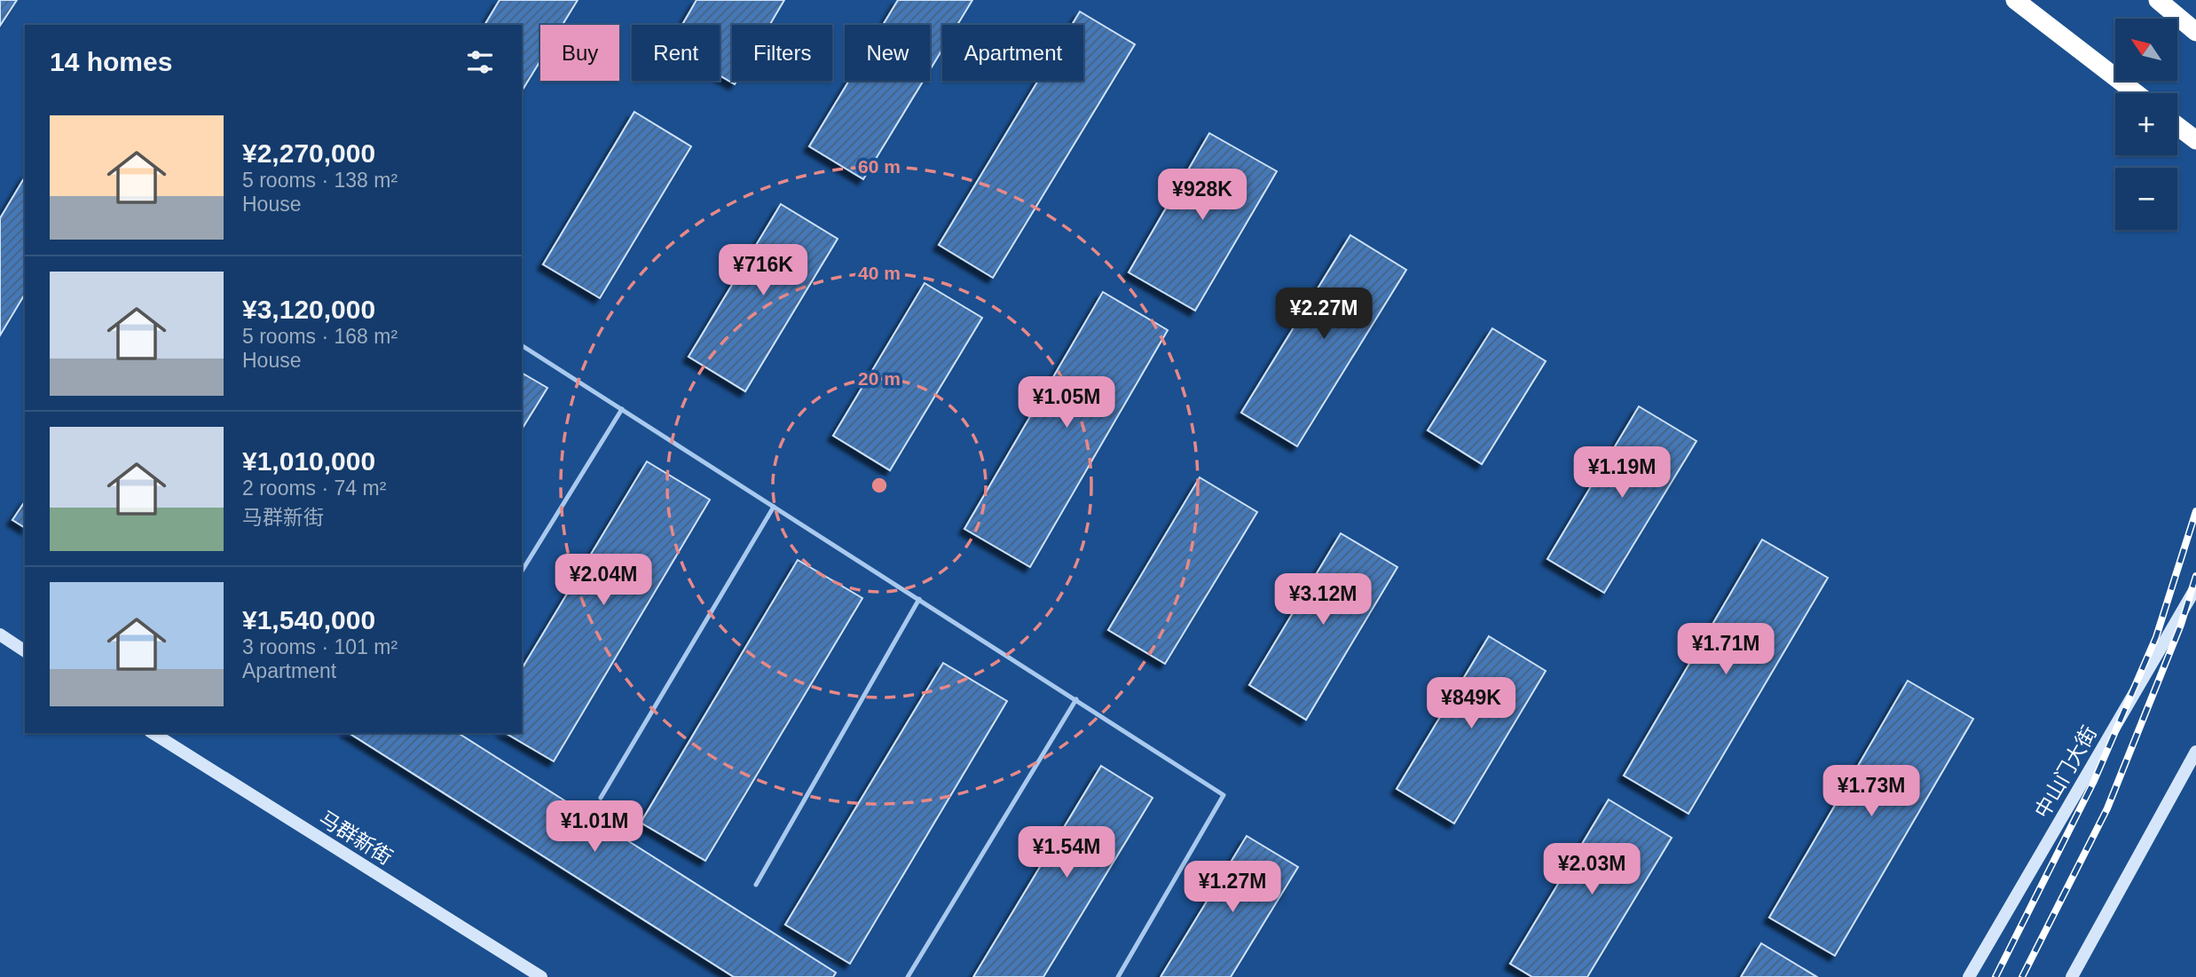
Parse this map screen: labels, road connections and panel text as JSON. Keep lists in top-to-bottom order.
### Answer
{
  "streets": {
    "main road": ["中山门大街", "马群新街"]
  },
  "north": "top left",
  "page": {
    "map_buttons": ["+", "−"],
    "chip": [
      "Buy",
      "Rent",
      "Filters",
      "New",
      "Apartment"
    ],
    "heading": "14 homes",
    "list": [
      {
        "name": "¥2,270,000",
        "note": "5 rooms · 138 m² · House"
      },
      {
        "name": "¥3,120,000",
        "note": "5 rooms · 168 m² · House"
      },
      {
        "name": "¥1,010,000",
        "note": "2 rooms · 74 m² · 马群新街"
      },
      {
        "name": "¥1,540,000",
        "note": "3 rooms · 101 m² · Apartment"
      }
    ],
    "price": [
      "¥928K",
      "¥716K",
      "¥2.27M",
      "¥1.05M",
      "¥1.19M",
      "¥2.04M",
      "¥3.12M",
      "¥1.71M",
      "¥849K",
      "¥1.73M",
      "¥1.01M",
      "¥1.54M",
      "¥2.03M",
      "¥1.27M"
    ]
  },
  "rings": ["60 m", "40 m", "20 m"]
}
